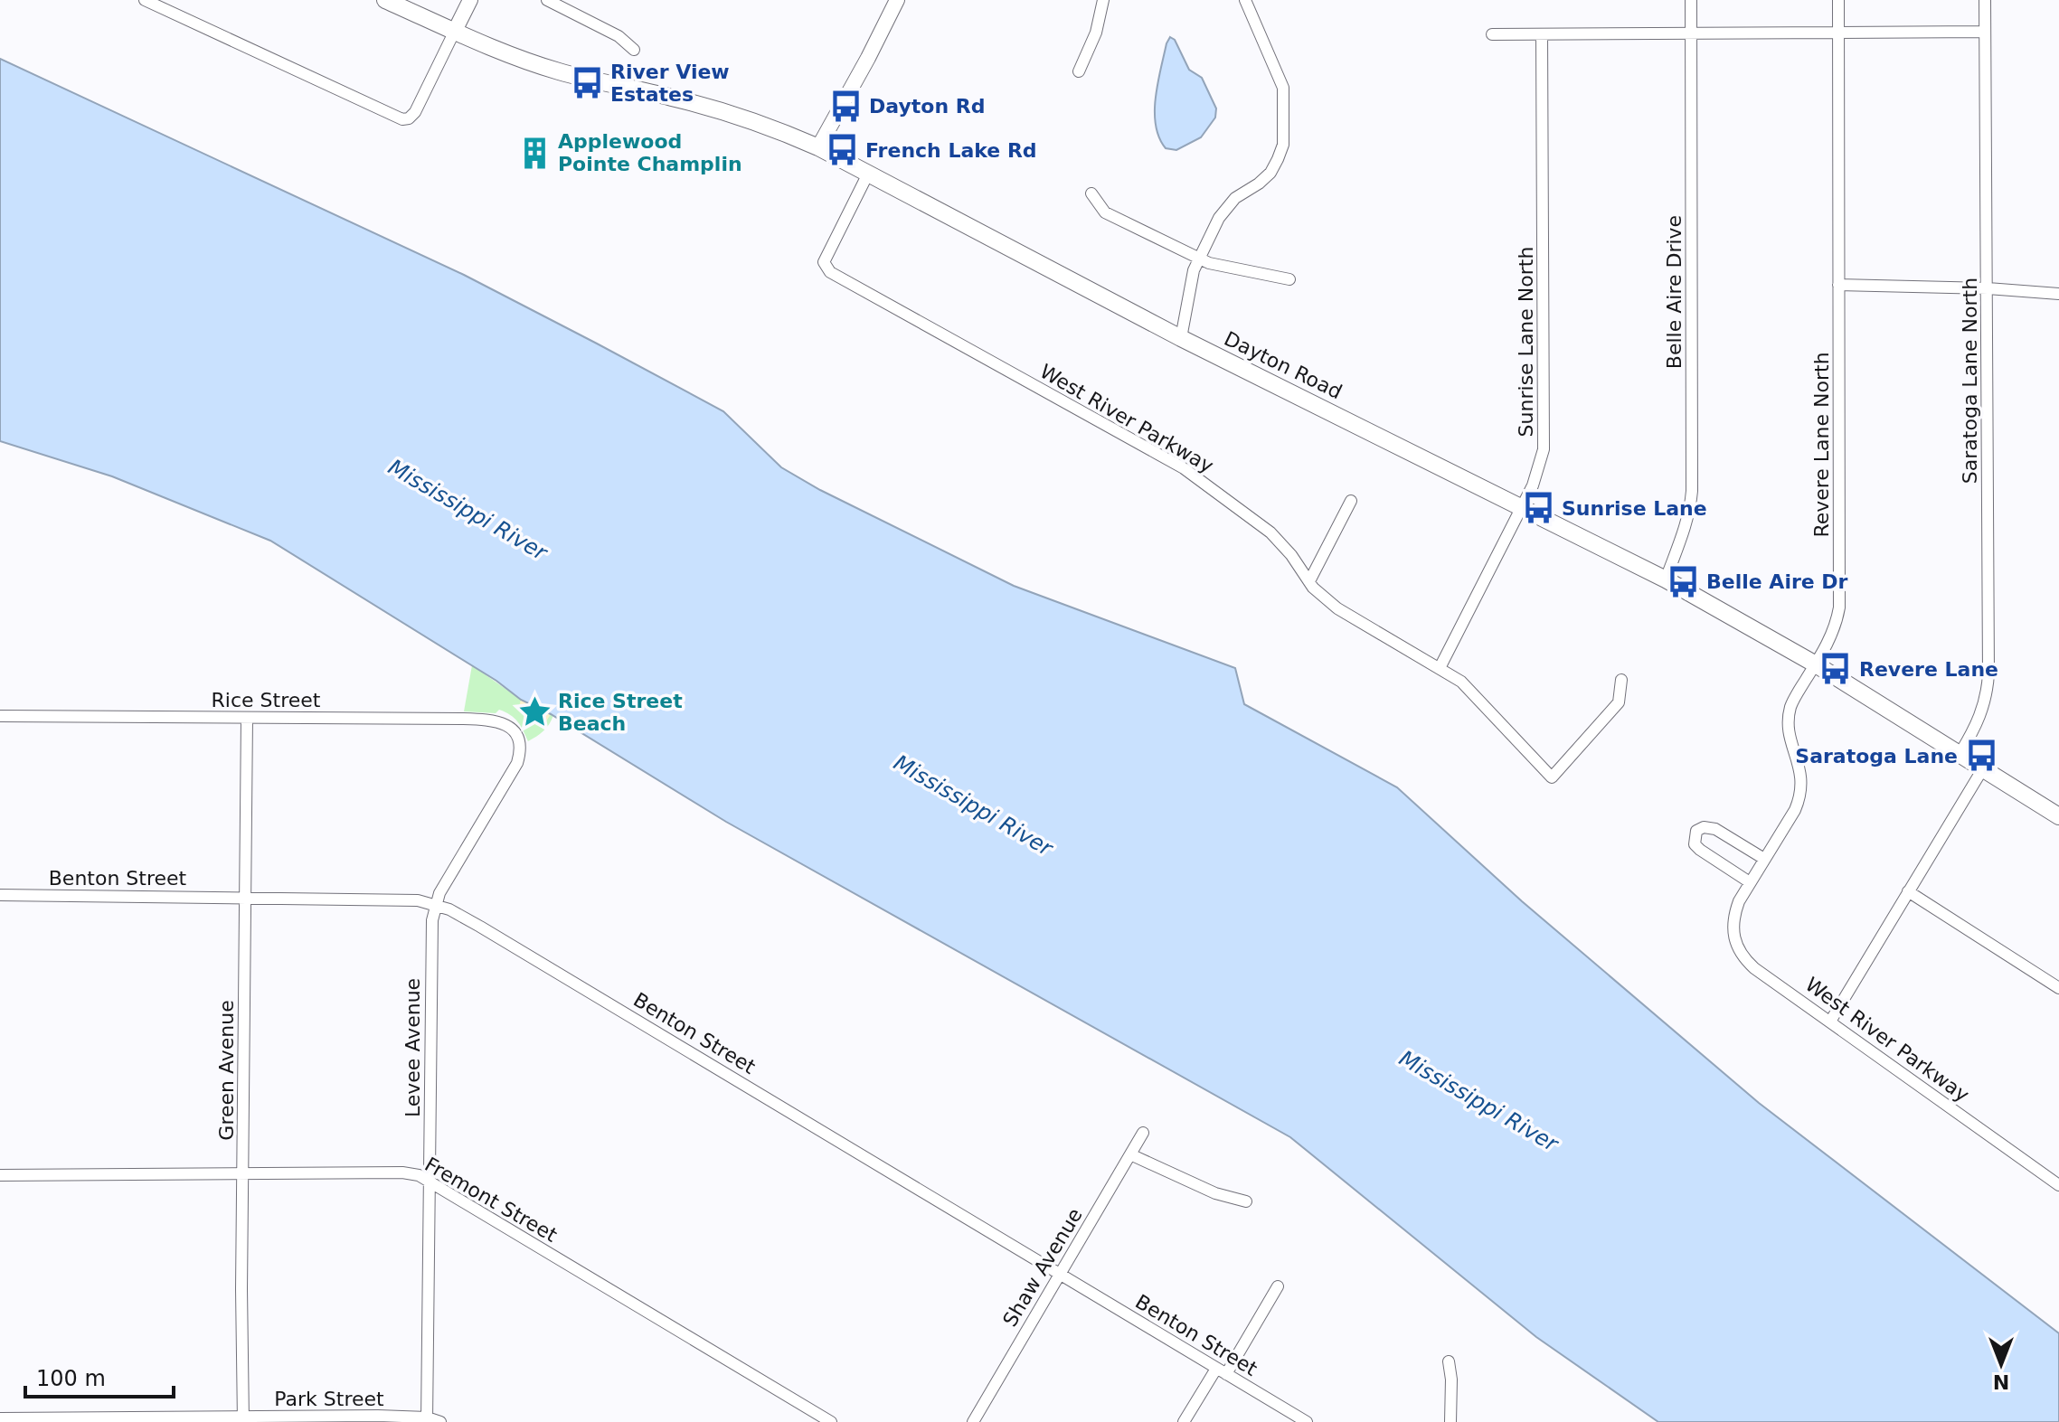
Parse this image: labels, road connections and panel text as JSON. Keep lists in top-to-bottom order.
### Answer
{
  "streets": {
    "main road": ["Dayton Road"],
    "street": [
      "Belle Aire Drive",
      "Sunrise Lane North",
      "Saratoga Lane North",
      "West River Parkway",
      "Revere Lane North",
      "Rice Street",
      "Benton Street",
      "Levee Avenue",
      "Green Avenue",
      "Fremont Street",
      "Shaw Avenue",
      "Park Street"
    ]
  },
  "crossings": [
    ["Belle Aire Drive", "Dayton Road"],
    ["Sunrise Lane North", "Dayton Road"],
    ["Sunrise Lane North", "West River Parkway"],
    ["Dayton Road", "Saratoga Lane North"],
    ["Dayton Road", "West River Parkway"],
    ["Dayton Road", "Revere Lane North"],
    ["West River Parkway", "Revere Lane North"],
    ["Rice Street", "Levee Avenue"],
    ["Rice Street", "Green Avenue"],
    ["Benton Street", "Levee Avenue"],
    ["Benton Street", "Green Avenue"],
    ["Benton Street", "Shaw Avenue"],
    ["Levee Avenue", "Fremont Street"],
    ["Levee Avenue", "Park Street"],
    ["Green Avenue", "Fremont Street"],
    ["Green Avenue", "Park Street"]
  ],
  "water": ["Mississippi River"],
  "places": {
    "bus stop": [
      "River View Estates",
      "Dayton Rd",
      "French Lake Rd",
      "Sunrise Lane",
      "Belle Aire Dr",
      "Revere Lane",
      "Saratoga Lane"
    ],
    "building": ["Applewood Pointe Champlin"],
    "place": ["Rice Street Beach"]
  },
  "scale_bar": "100 m",
  "north": "bottom"
}
